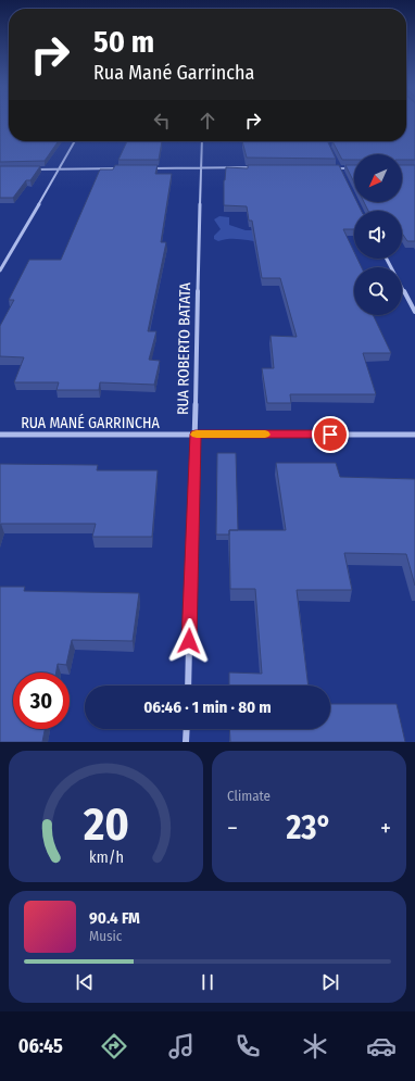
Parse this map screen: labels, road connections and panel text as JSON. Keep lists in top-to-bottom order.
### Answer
{
  "streets": {
    "street": ["RUA ROBERTO BATATA", "RUA MANÉ GARRINCHA"]
  },
  "crossings": [
    ["RUA ROBERTO BATATA", "RUA MANÉ GARRINCHA"]
  ],
  "north": "bottom left",
  "page": {
    "turn": ["50 m", "Rua Mané Garrincha"],
    "limit": "30",
    "trip": "06:46 · 1 min · 80 m",
    "tile": "Climate",
    "heat": ["−", "23°", "+"],
    "song": ["90.4 FM", "Music"],
    "tabs": "06:45",
    "gauge": ["20", "km/h"]
  }
}
